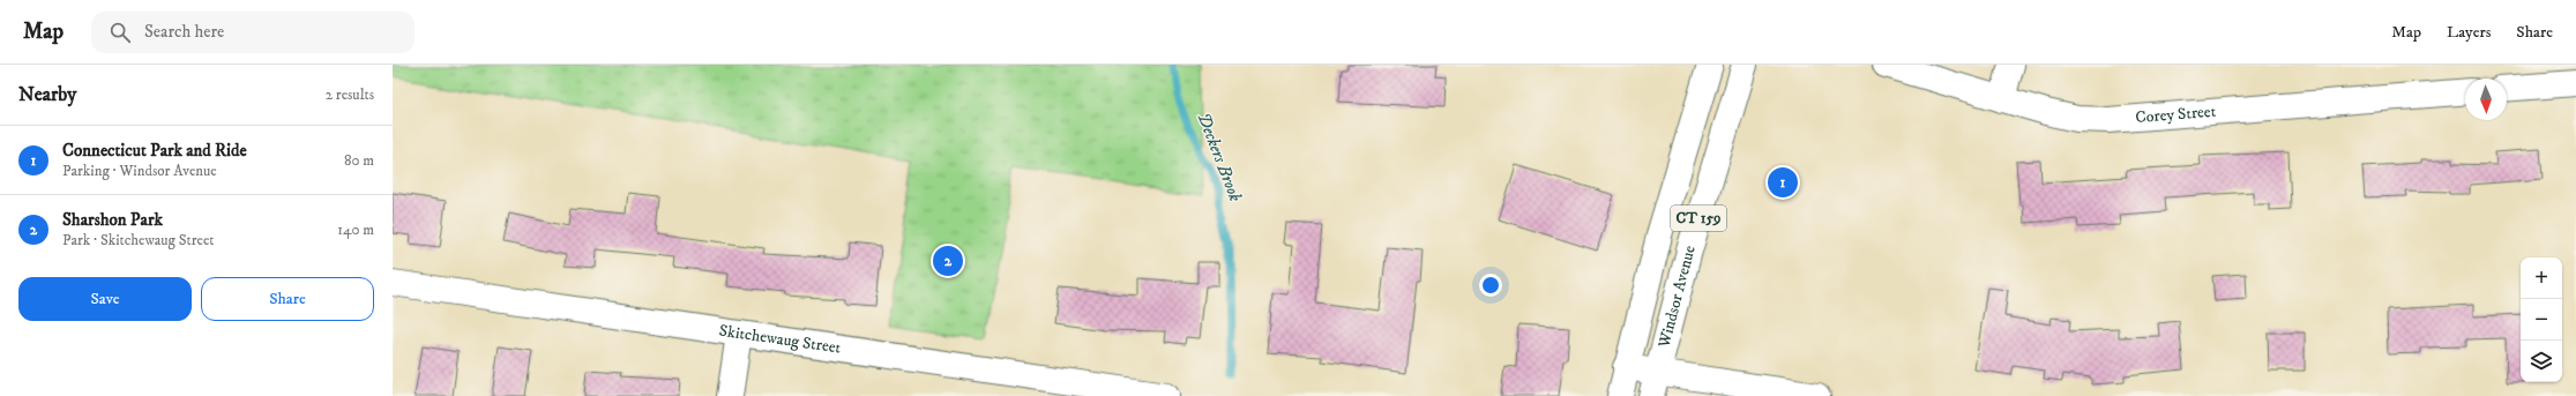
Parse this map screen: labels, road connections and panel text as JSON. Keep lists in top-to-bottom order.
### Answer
{
  "streets": {
    "street": [
      "Corey Street",
      "CT 159",
      "Windsor Avenue",
      "Skitchewaug Street"
    ]
  },
  "water": ["Deckers Brook"],
  "north": "bottom",
  "page": {
    "header": "Map",
    "search": "Search here",
    "nav": ["Map", "Layers", "Share"],
    "heading": ["Nearby", "2 results"],
    "list": [
      {
        "mark": "1",
        "name": "Connecticut Park and Ride",
        "note": "Parking · Windsor Avenue",
        "value": "80 m"
      },
      {
        "mark": "2",
        "name": "Sharshon Park",
        "note": "Park · Skitchewaug Street",
        "value": "140 m"
      }
    ],
    "pins": ["1", "2"],
    "map_buttons": ["+", "−"],
    "buttons": ["Save", "Share"]
  }
}
